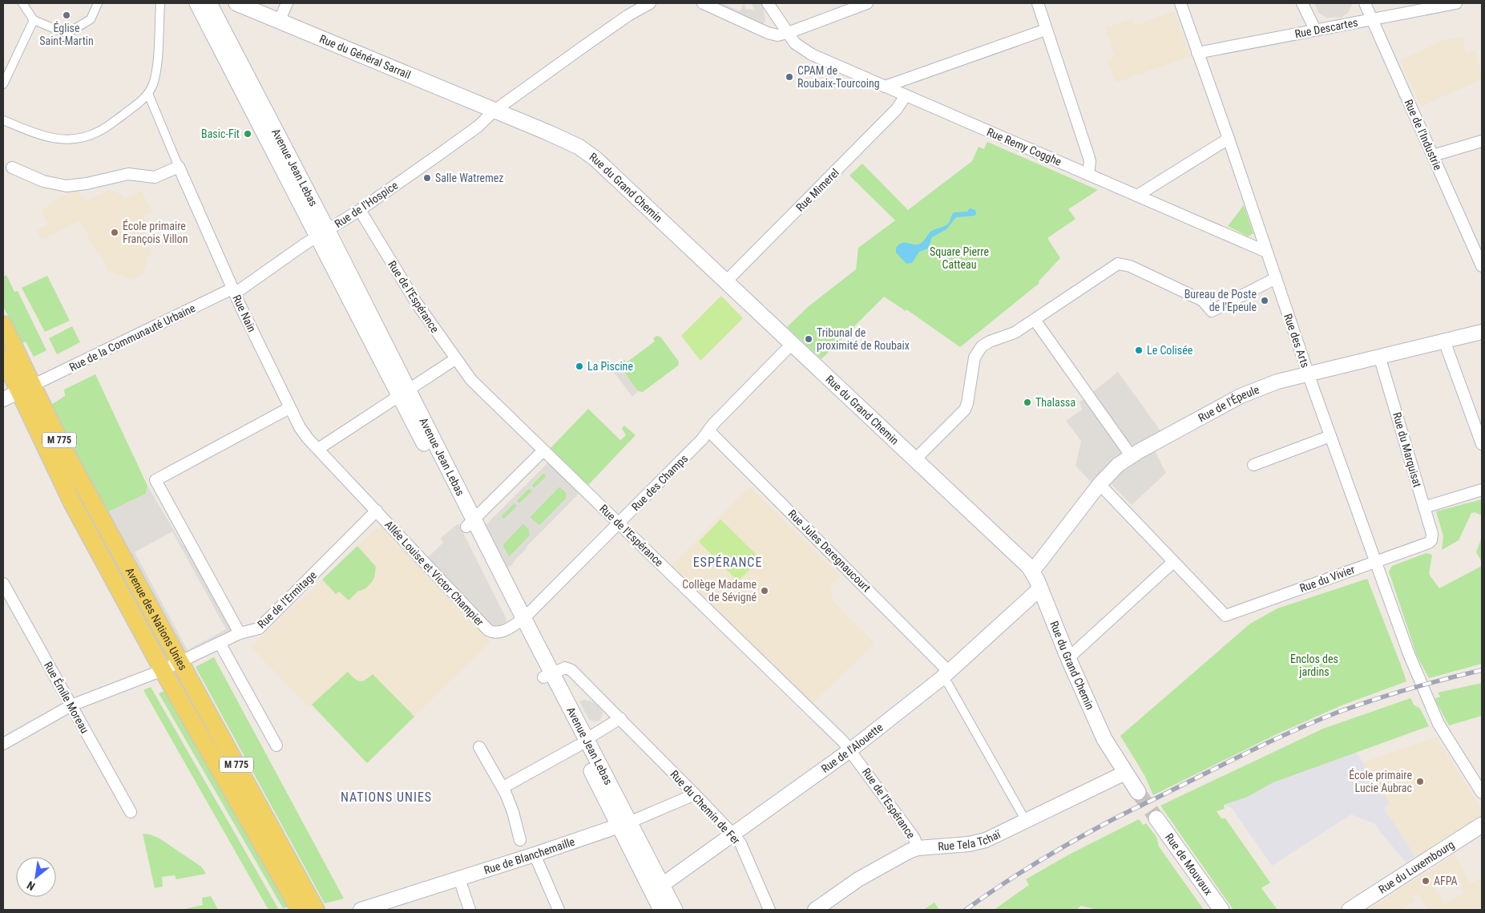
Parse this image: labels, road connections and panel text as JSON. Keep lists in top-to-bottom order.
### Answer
{
  "streets": {
    "main road": [
      "Rue du Général Sarrail",
      "Avenue Jean Lebas",
      "Rue du Grand Chemin",
      "M 775",
      "Avenue des Nations Unies",
      "Rue de Mouvaux",
      "Rue du Luxembourg"
    ],
    "street": [
      "Rue Descartes",
      "Rue de l'Industrie",
      "Rue Remy Cogghe",
      "Rue Mimerel",
      "Rue de l'Hospice",
      "Rue de l'Espérance",
      "Rue Nain",
      "Rue de la Communauté Urbaine",
      "Rue des Arts",
      "Rue de l'Épeule",
      "Rue du Marquisat",
      "Rue des Champs",
      "Rue Jules Deregnaucourt",
      "Allée Louise et Victor Champier",
      "Rue du Vivier",
      "Rue de l'Ermitage",
      "Rue Émile Moreau",
      "Rue de l'Alouette",
      "Rue du Chemin de Fer",
      "Rue Tela Tchaï",
      "Rue de Blanchemaille"
    ]
  },
  "crossings": [
    ["Rue Descartes", "Rue de l'Industrie"],
    ["Rue Descartes", "Rue des Arts"],
    ["Rue du Général Sarrail", "Rue du Grand Chemin"],
    ["Rue du Général Sarrail", "Rue de l'Hospice"],
    ["Rue Remy Cogghe", "Rue Mimerel"],
    ["Rue Remy Cogghe", "Rue des Arts"],
    ["Avenue Jean Lebas", "Rue de l'Hospice"],
    ["Avenue Jean Lebas", "Rue des Champs"],
    ["Avenue Jean Lebas", "Allée Louise et Victor Champier"],
    ["Avenue Jean Lebas", "Rue de l'Alouette"],
    ["Avenue Jean Lebas", "Rue du Chemin de Fer"],
    ["Avenue Jean Lebas", "Rue de Blanchemaille"],
    ["Rue du Grand Chemin", "Rue Mimerel"],
    ["Rue du Grand Chemin", "Rue de l'Hospice"],
    ["Rue du Grand Chemin", "Rue de l'Épeule"],
    ["Rue du Grand Chemin", "Rue des Champs"],
    ["Rue du Grand Chemin", "Rue de l'Alouette"],
    ["Rue du Grand Chemin", "Rue Tela Tchaï"],
    ["Rue de l'Hospice", "Rue de l'Espérance"],
    ["Rue de l'Hospice", "Rue Nain"],
    ["Rue de l'Hospice", "Rue de la Communauté Urbaine"],
    ["Rue de l'Espérance", "Rue des Champs"],
    ["Rue de l'Espérance", "Rue de l'Alouette"],
    ["Rue de l'Espérance", "Rue Tela Tchaï"],
    ["Rue Nain", "Rue de la Communauté Urbaine"],
    ["Rue Nain", "Allée Louise et Victor Champier"],
    ["Rue Nain", "Rue de l'Ermitage"],
    ["Rue de la Communauté Urbaine", "Avenue des Nations Unies"],
    ["Rue des Arts", "Rue de l'Épeule"],
    ["Rue des Arts", "Rue du Vivier"],
    ["Rue de l'Épeule", "Rue du Marquisat"],
    ["Rue du Marquisat", "Rue du Vivier"],
    ["Rue des Champs", "Rue Jules Deregnaucourt"],
    ["Rue des Champs", "Allée Louise et Victor Champier"],
    ["Rue Jules Deregnaucourt", "Rue de l'Alouette"],
    ["Allée Louise et Victor Champier", "Rue de l'Ermitage"],
    ["Rue de l'Ermitage", "Avenue des Nations Unies"],
    ["Rue de l'Ermitage", "Rue Émile Moreau"],
    ["Rue de l'Alouette", "Rue du Chemin de Fer"],
    ["Rue du Chemin de Fer", "Rue de Blanchemaille"]
  ],
  "districts": ["ESPÉRANCE", "NATIONS UNIES"],
  "parks": ["Square Pierre Catteau", "Enclos des jardins"],
  "places": [
    "Église Saint-Martin",
    "CPAM de Roubaix-Tourcoing",
    "Basic-Fit",
    "Salle Watremez",
    "École primaire François Villon",
    "Bureau de Poste de l'Epeule",
    "Tribunal de proximité de Roubaix",
    "Le Colisée",
    "La Piscine",
    "Thalassa",
    "Collège Madame de Sévigné",
    "École primaire Lucie Aubrac",
    "AFPA"
  ],
  "north": "bottom left"
}
